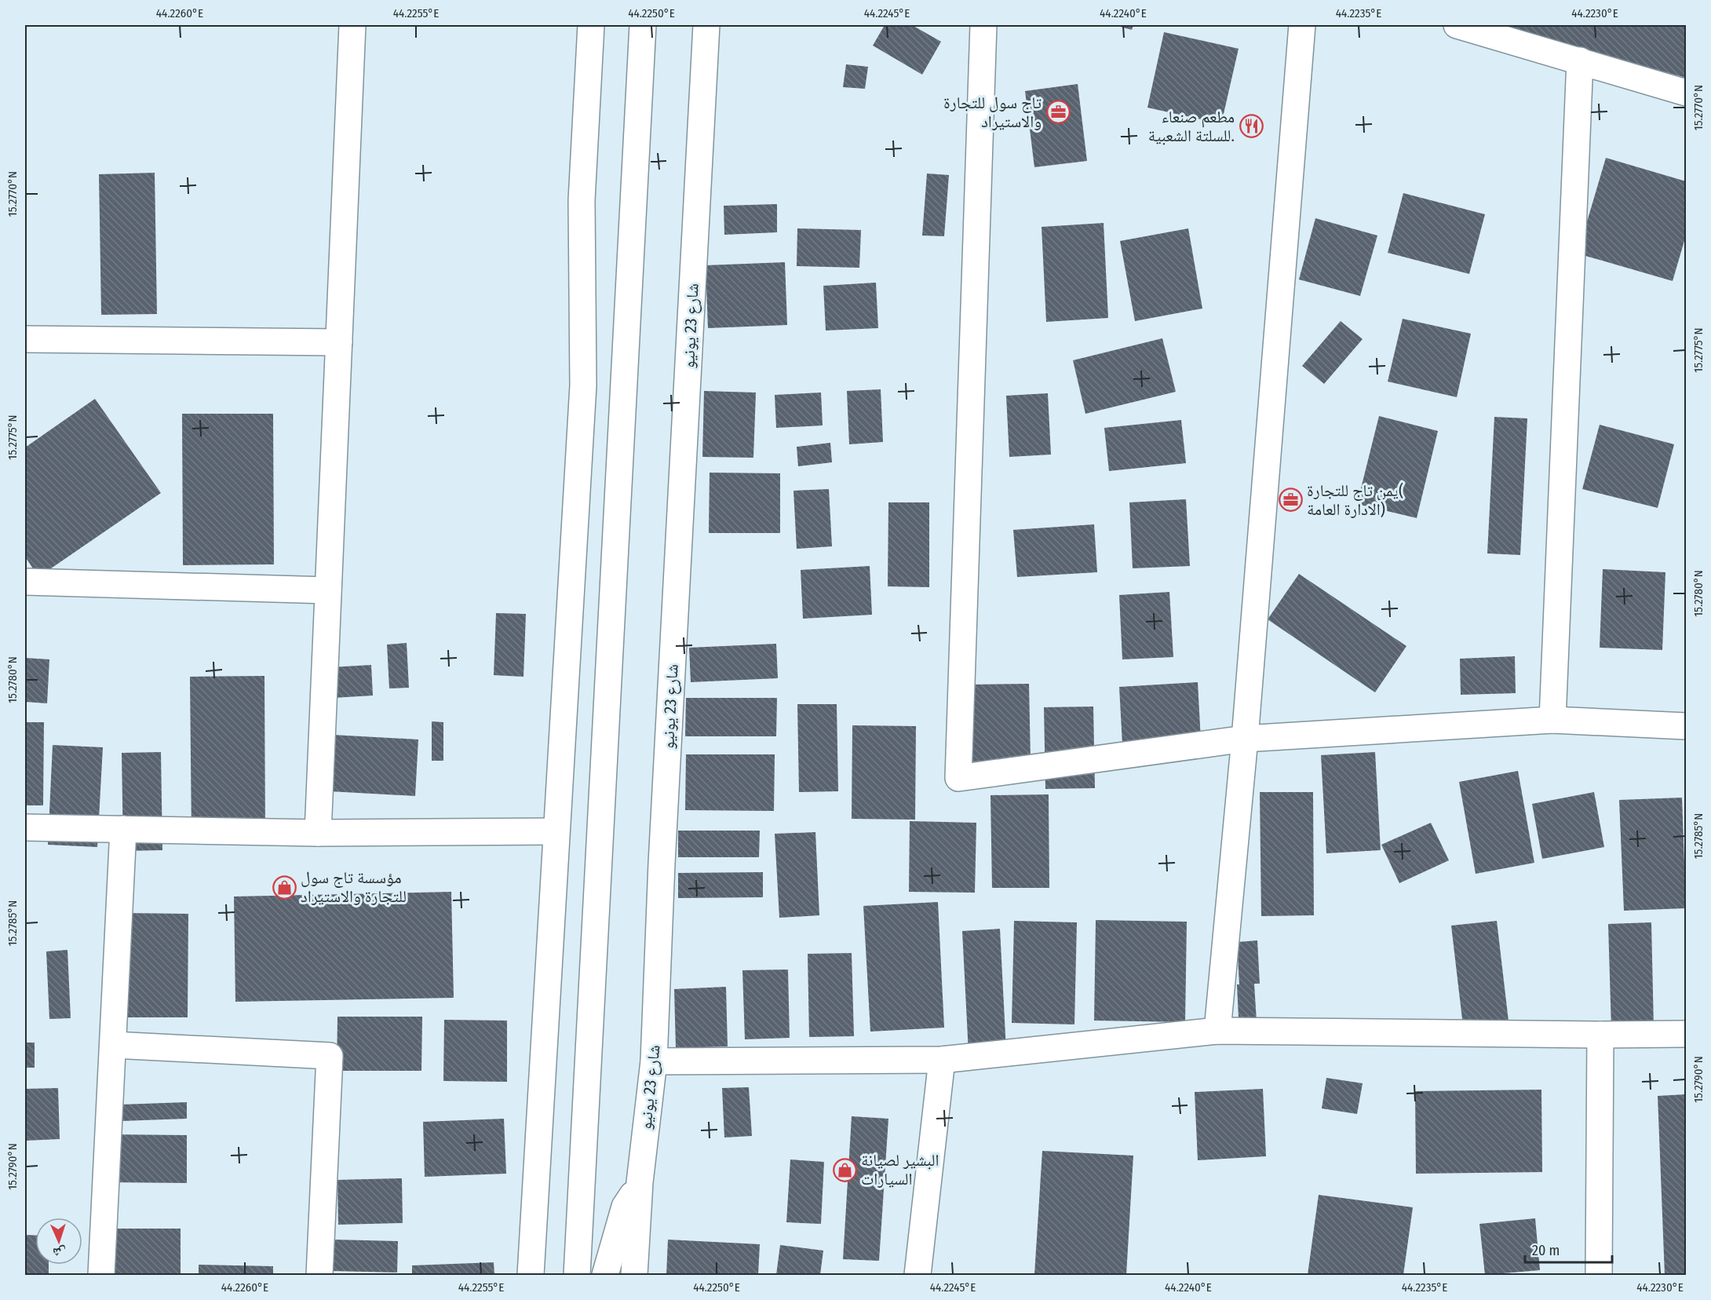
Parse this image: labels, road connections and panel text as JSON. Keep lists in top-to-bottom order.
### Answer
{
  "streets": {
    "street": ["شارع 23 يونيو"]
  },
  "places": {
    "office": ["تاج سول للتجارة والاستيراد", "يمن تاج للتجارة( الادارة العامة)"],
    "restaurant": ["مطعم صنعاء للسلتة الشعبية."],
    "shop": ["مؤسسة تاج سول للتجارة والاستيراد", "البشير لصيانة السيارات"]
  },
  "scale_bar": "20 m",
  "north": "bottom",
  "coordinates": [
    "44.2260°E",
    "44.2255°E",
    "44.2250°E",
    "44.2245°E",
    "44.2240°E",
    "44.2235°E",
    "44.2230°E",
    "15.2770°N",
    "15.2775°N",
    "15.2780°N",
    "15.2785°N",
    "15.2790°N"
  ]
}
